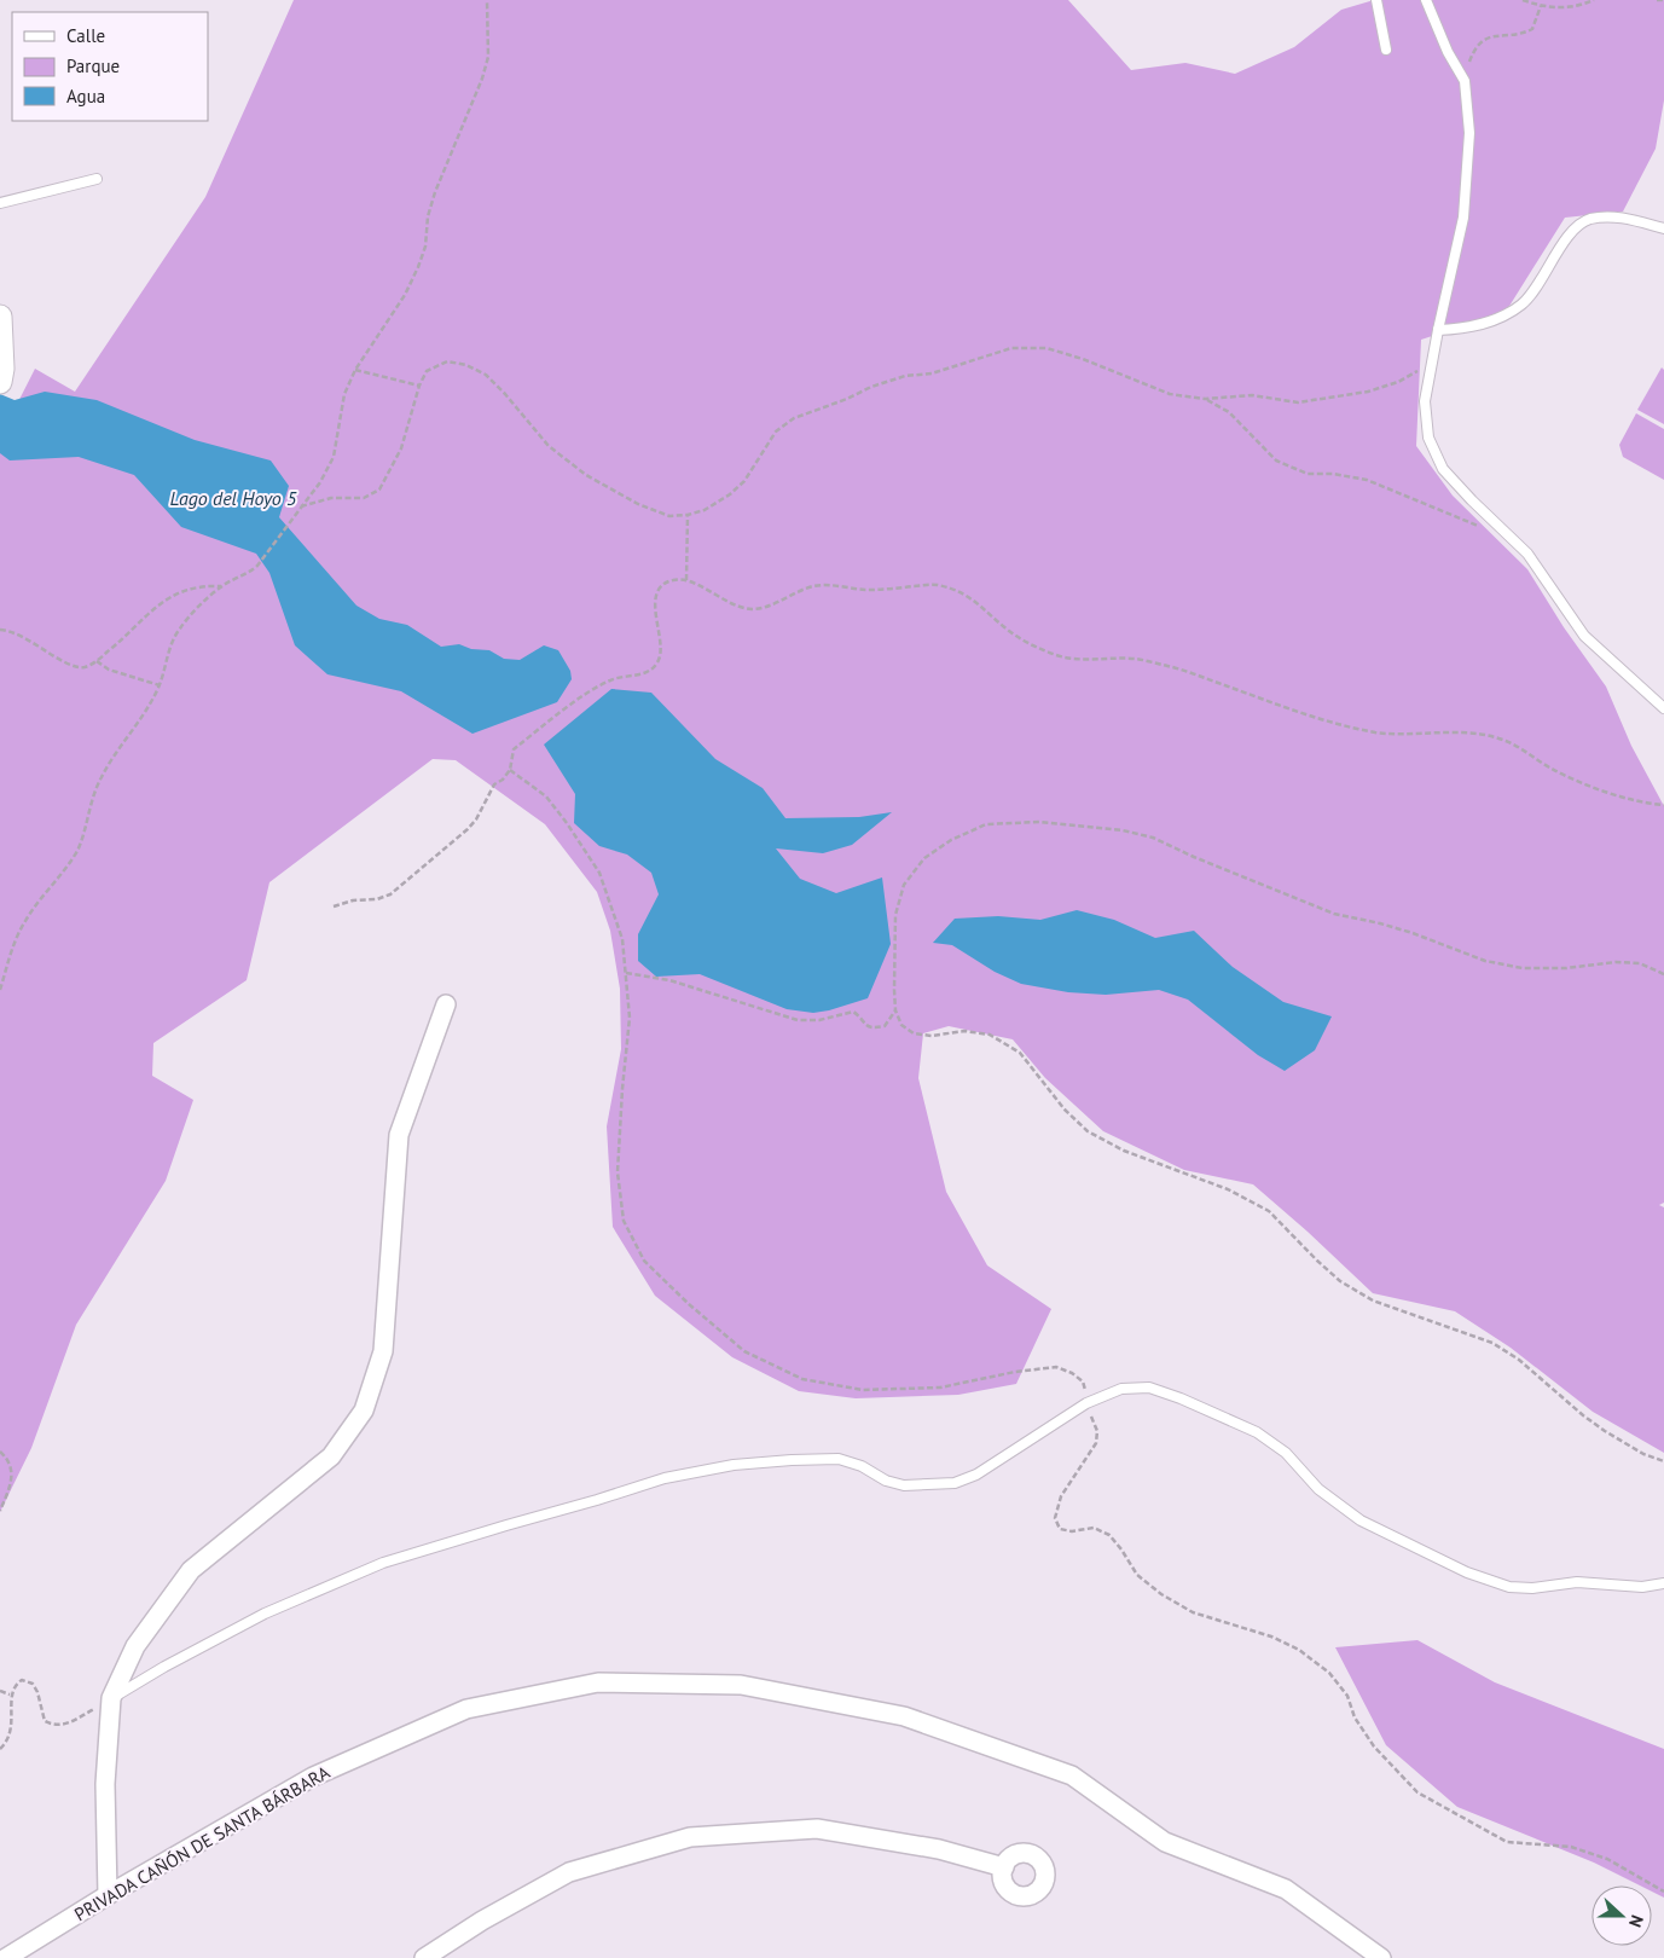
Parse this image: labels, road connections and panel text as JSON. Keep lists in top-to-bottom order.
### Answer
{
  "streets": {
    "street": ["PRIVADA CAÑÓN DE SANTA BÁRBARA"]
  },
  "water": ["Lago del Hoyo 5"],
  "legend": ["Calle", "Parque", "Agua"],
  "north": "right"
}
